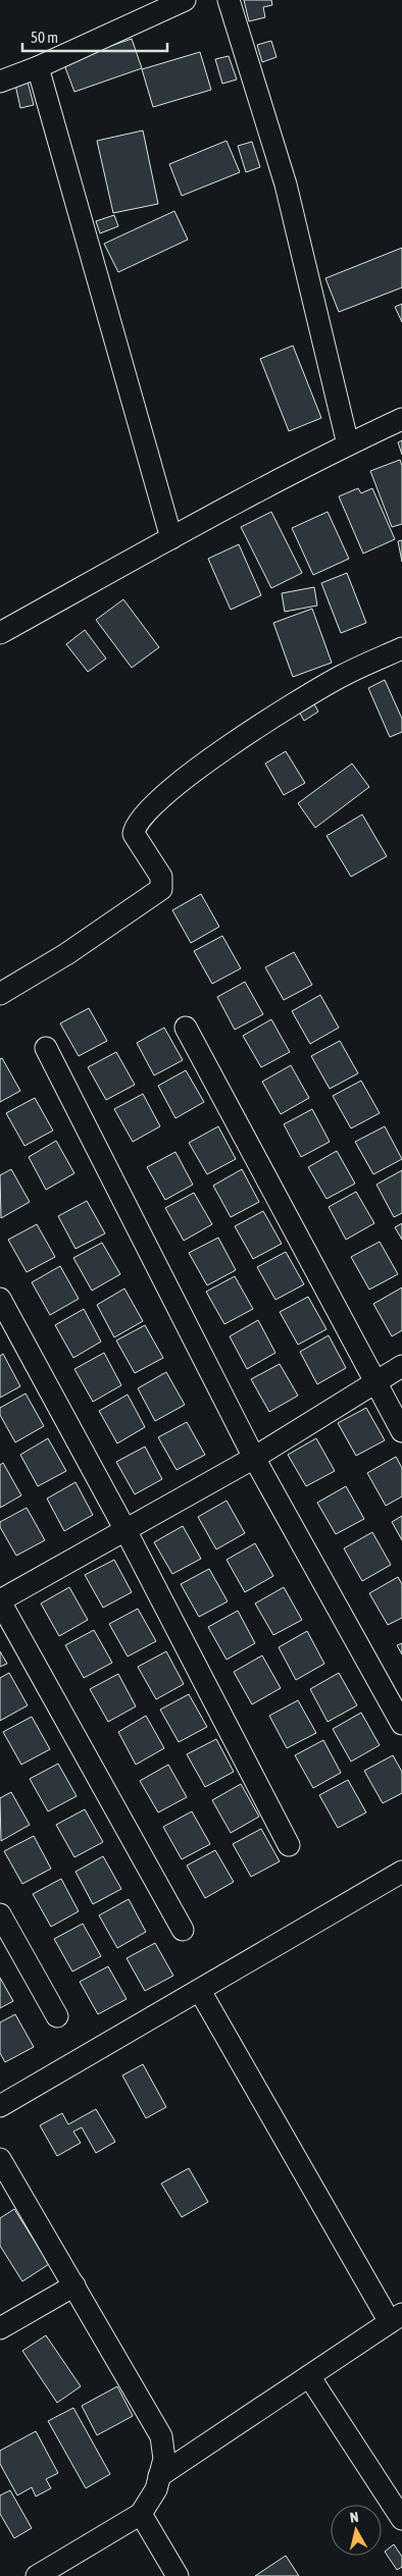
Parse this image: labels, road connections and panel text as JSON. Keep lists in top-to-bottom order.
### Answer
{
  "scale_bar": "50 m",
  "north": "top"
}
